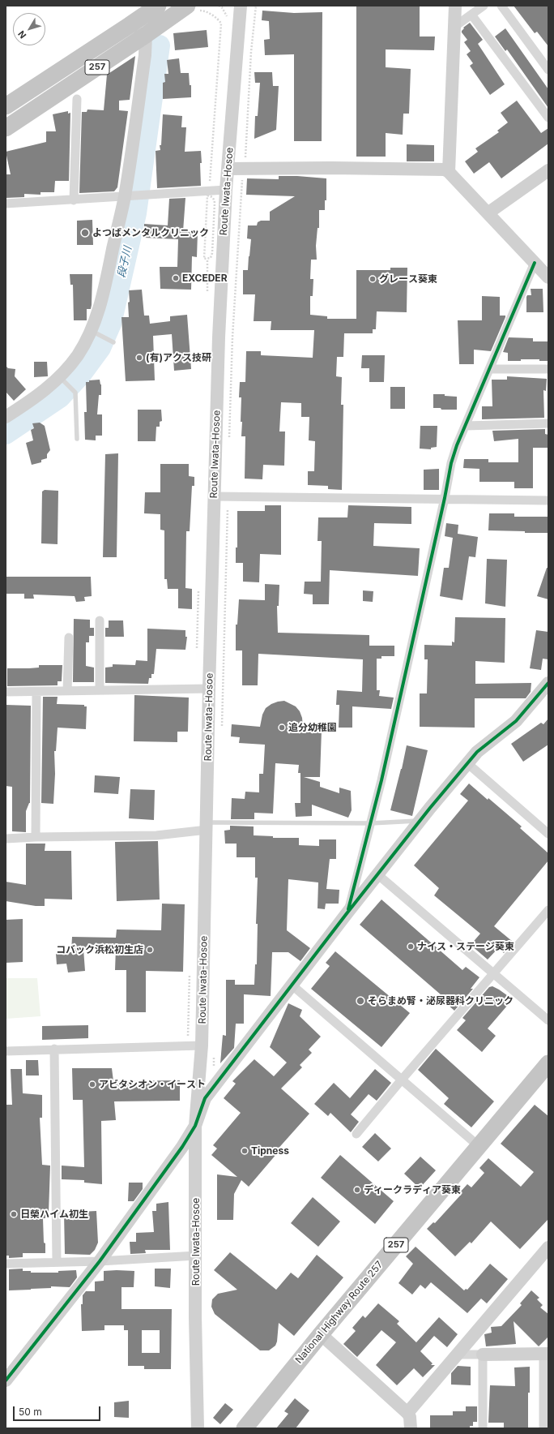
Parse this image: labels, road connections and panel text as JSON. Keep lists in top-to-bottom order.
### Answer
{
  "streets": {
    "highway": ["257", "National Highway Route 257"],
    "street": ["Route Iwata-Hosoe"]
  },
  "water": ["段子川"],
  "places": [
    "よつばメンタルクリニック",
    "EXCEDER",
    "グレース葵東",
    "(有)アクス技研",
    "追分幼稚園",
    "ナイス・ステージ葵東",
    "コバック浜松初生店",
    "そらまめ腎・泌尿器科クリニック",
    "アビタシオン・イースト",
    "Tipness",
    "ディークラディア葵東",
    "日榮ハイム初生"
  ],
  "scale_bar": "50 m",
  "north": "bottom left"
}
